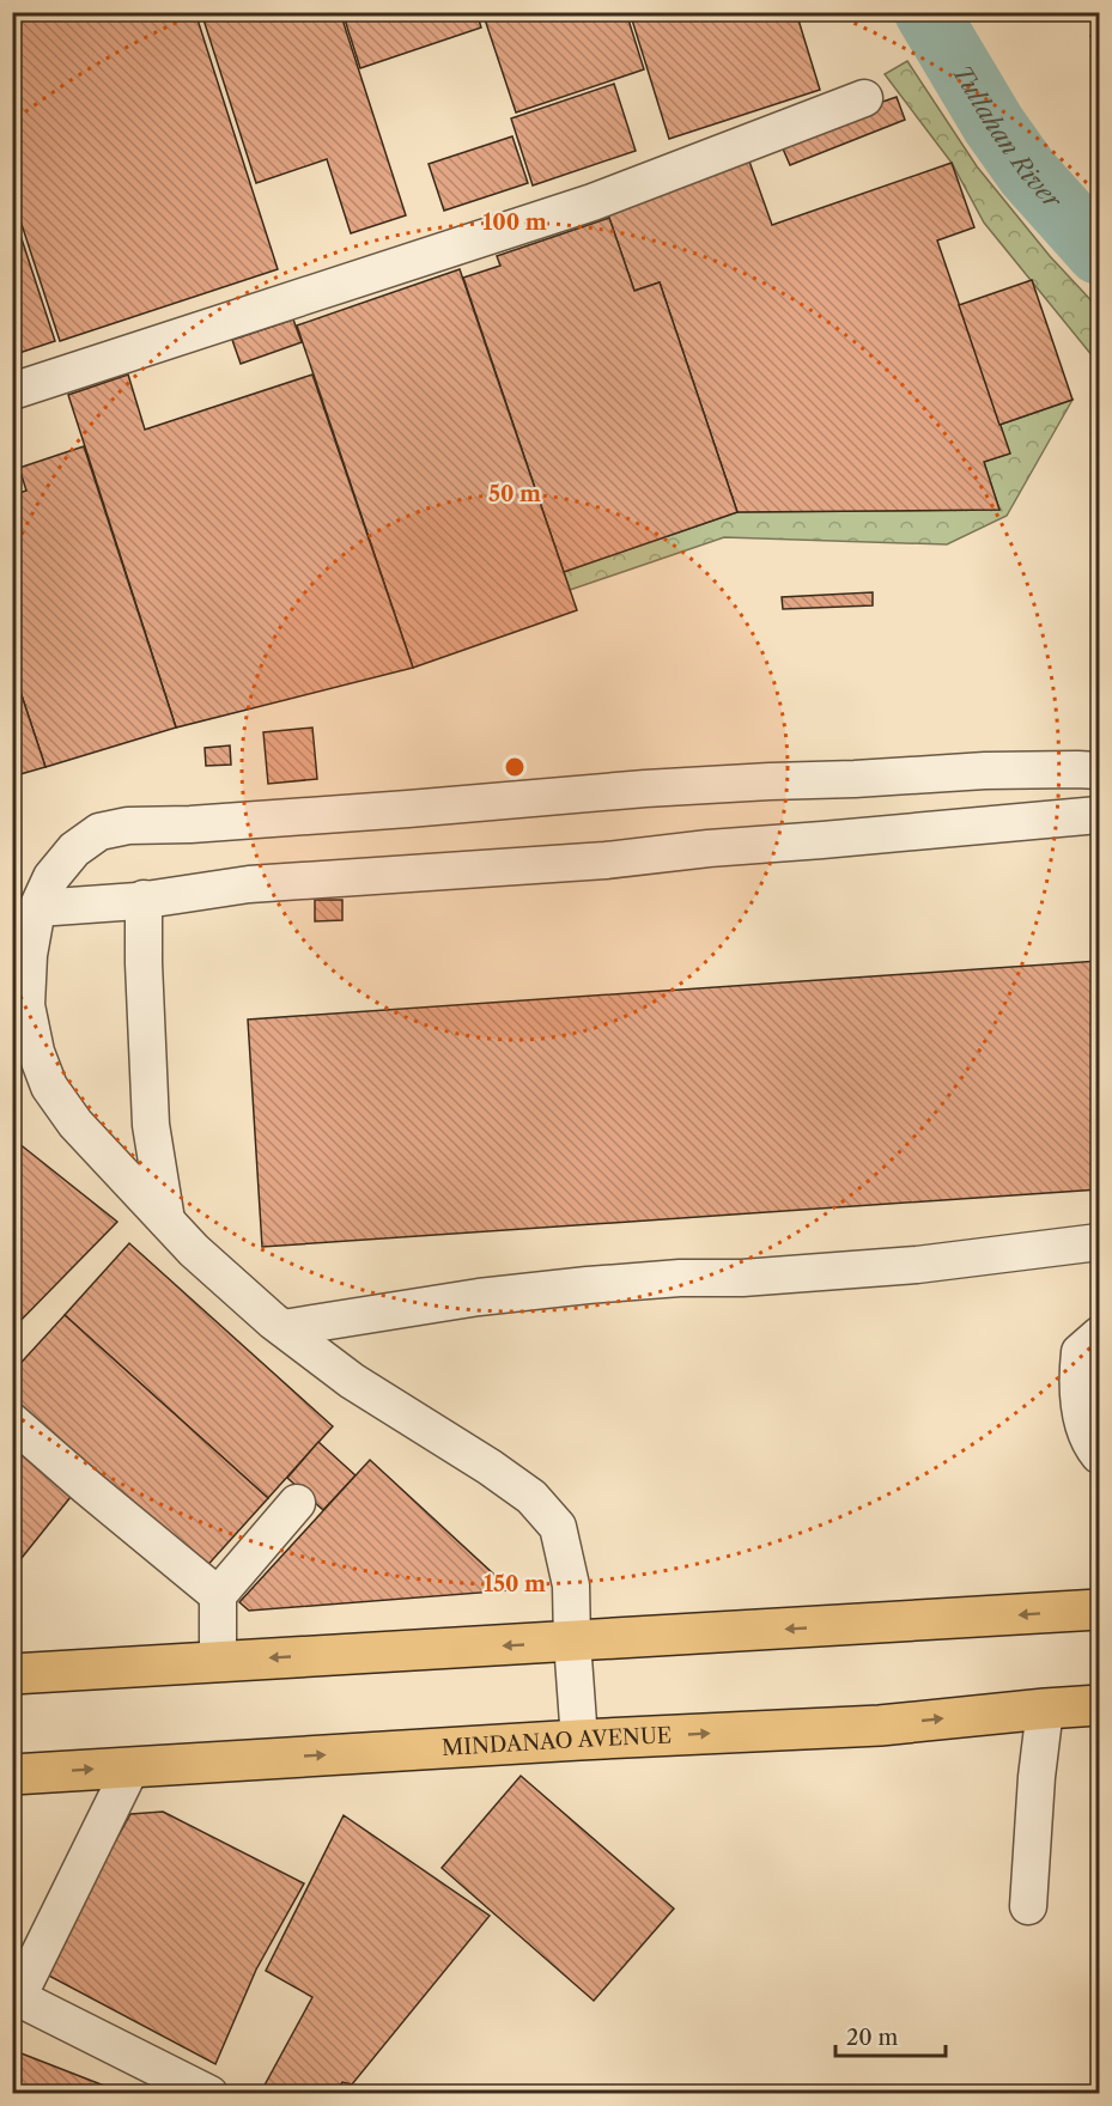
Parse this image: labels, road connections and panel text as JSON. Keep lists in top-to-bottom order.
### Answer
{
  "streets": {
    "main road": ["MINDANAO AVENUE"]
  },
  "water": ["Tullahan River"],
  "scale_bar": "20 m",
  "rings": ["100 m", "50 m", "150 m"]
}
